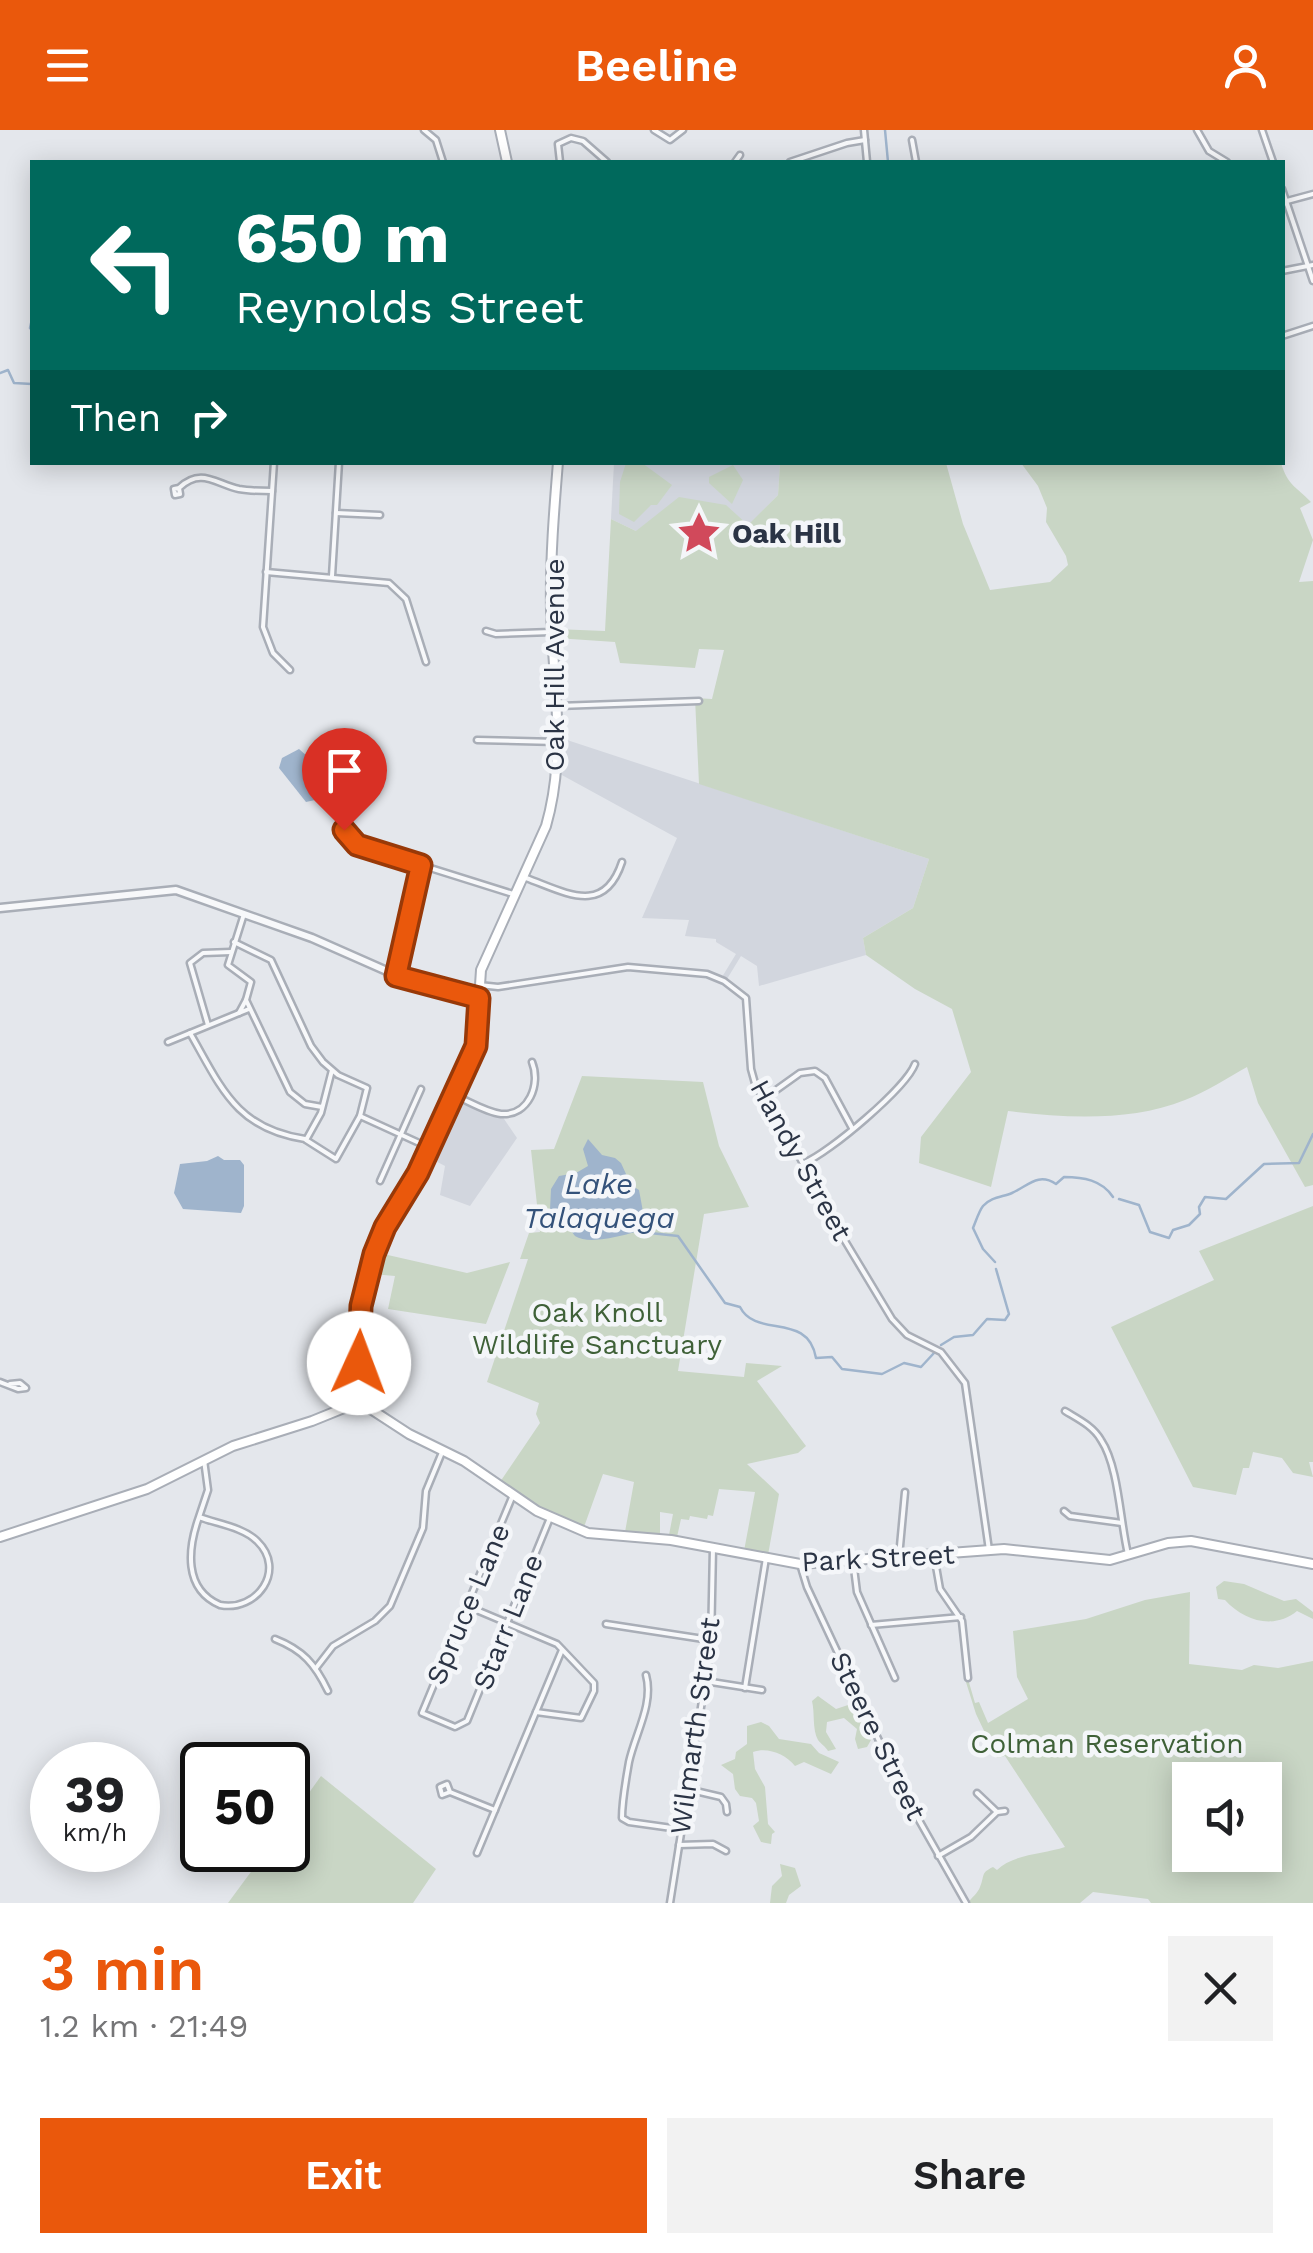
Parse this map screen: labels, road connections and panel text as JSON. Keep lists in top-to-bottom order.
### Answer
{
  "streets": {
    "main road": ["Oak Hill Avenue", "Park Street"],
    "street": [
      "Handy Street",
      "Spruce Lane",
      "Starr Lane",
      "Wilmarth Street",
      "Steere Street"
    ]
  },
  "crossings": [
    ["Oak Hill Avenue", "Handy Street"],
    ["Oak Hill Avenue", "Park Street"],
    ["Handy Street", "Park Street"],
    ["Park Street", "Spruce Lane"],
    ["Park Street", "Starr Lane"],
    ["Park Street", "Wilmarth Street"],
    ["Park Street", "Steere Street"],
    ["Spruce Lane", "Starr Lane"]
  ],
  "water": ["Lake Talaquega"],
  "parks": ["Oak Knoll Wildlife Sanctuary", "Colman Reservation"],
  "places": {
    "place": ["Oak Hill"]
  },
  "page": {
    "header": "Beeline",
    "turn": ["650 m", "Reynolds Street"],
    "then": "Then",
    "speed": "39 km/h",
    "limit": "50",
    "heading": ["3 min", "1.2 km · 21:49"],
    "buttons": ["Exit", "Share"]
  }
}
